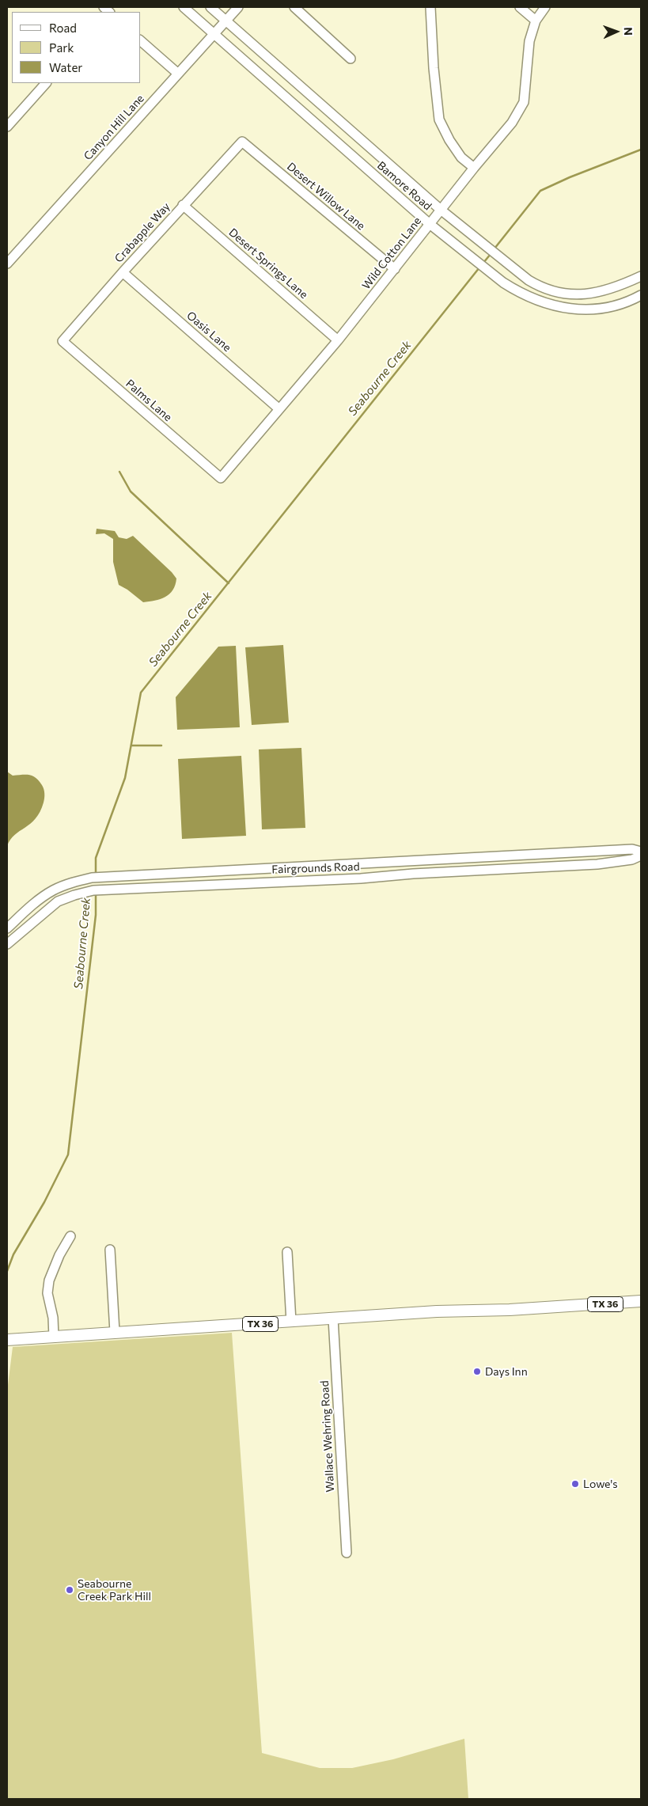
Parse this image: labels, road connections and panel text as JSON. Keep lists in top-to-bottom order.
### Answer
{
  "streets": {
    "main road": ["TX 36"],
    "street": [
      "Canyon Hill Lane",
      "Bamore Road",
      "Desert Willow Lane",
      "Crabapple Way",
      "Wild Cotton Lane",
      "Desert Springs Lane",
      "Oasis Lane",
      "Palms Lane",
      "Fairgrounds Road",
      "Wallace Wehring Road"
    ]
  },
  "crossings": [
    ["Canyon Hill Lane", "Bamore Road"],
    ["Bamore Road", "Wild Cotton Lane"],
    ["Desert Willow Lane", "Crabapple Way"],
    ["Desert Willow Lane", "Wild Cotton Lane"],
    ["Crabapple Way", "Desert Springs Lane"],
    ["Crabapple Way", "Oasis Lane"],
    ["Crabapple Way", "Palms Lane"],
    ["Wild Cotton Lane", "Desert Springs Lane"],
    ["Wild Cotton Lane", "Oasis Lane"],
    ["Wild Cotton Lane", "Palms Lane"],
    ["TX 36", "Wallace Wehring Road"]
  ],
  "water": ["Seabourne Creek"],
  "places": ["Days Inn", "Lowe's", "Seabourne Creek Park Hill"],
  "legend": ["Road", "Park", "Water"],
  "north": "right"
}
